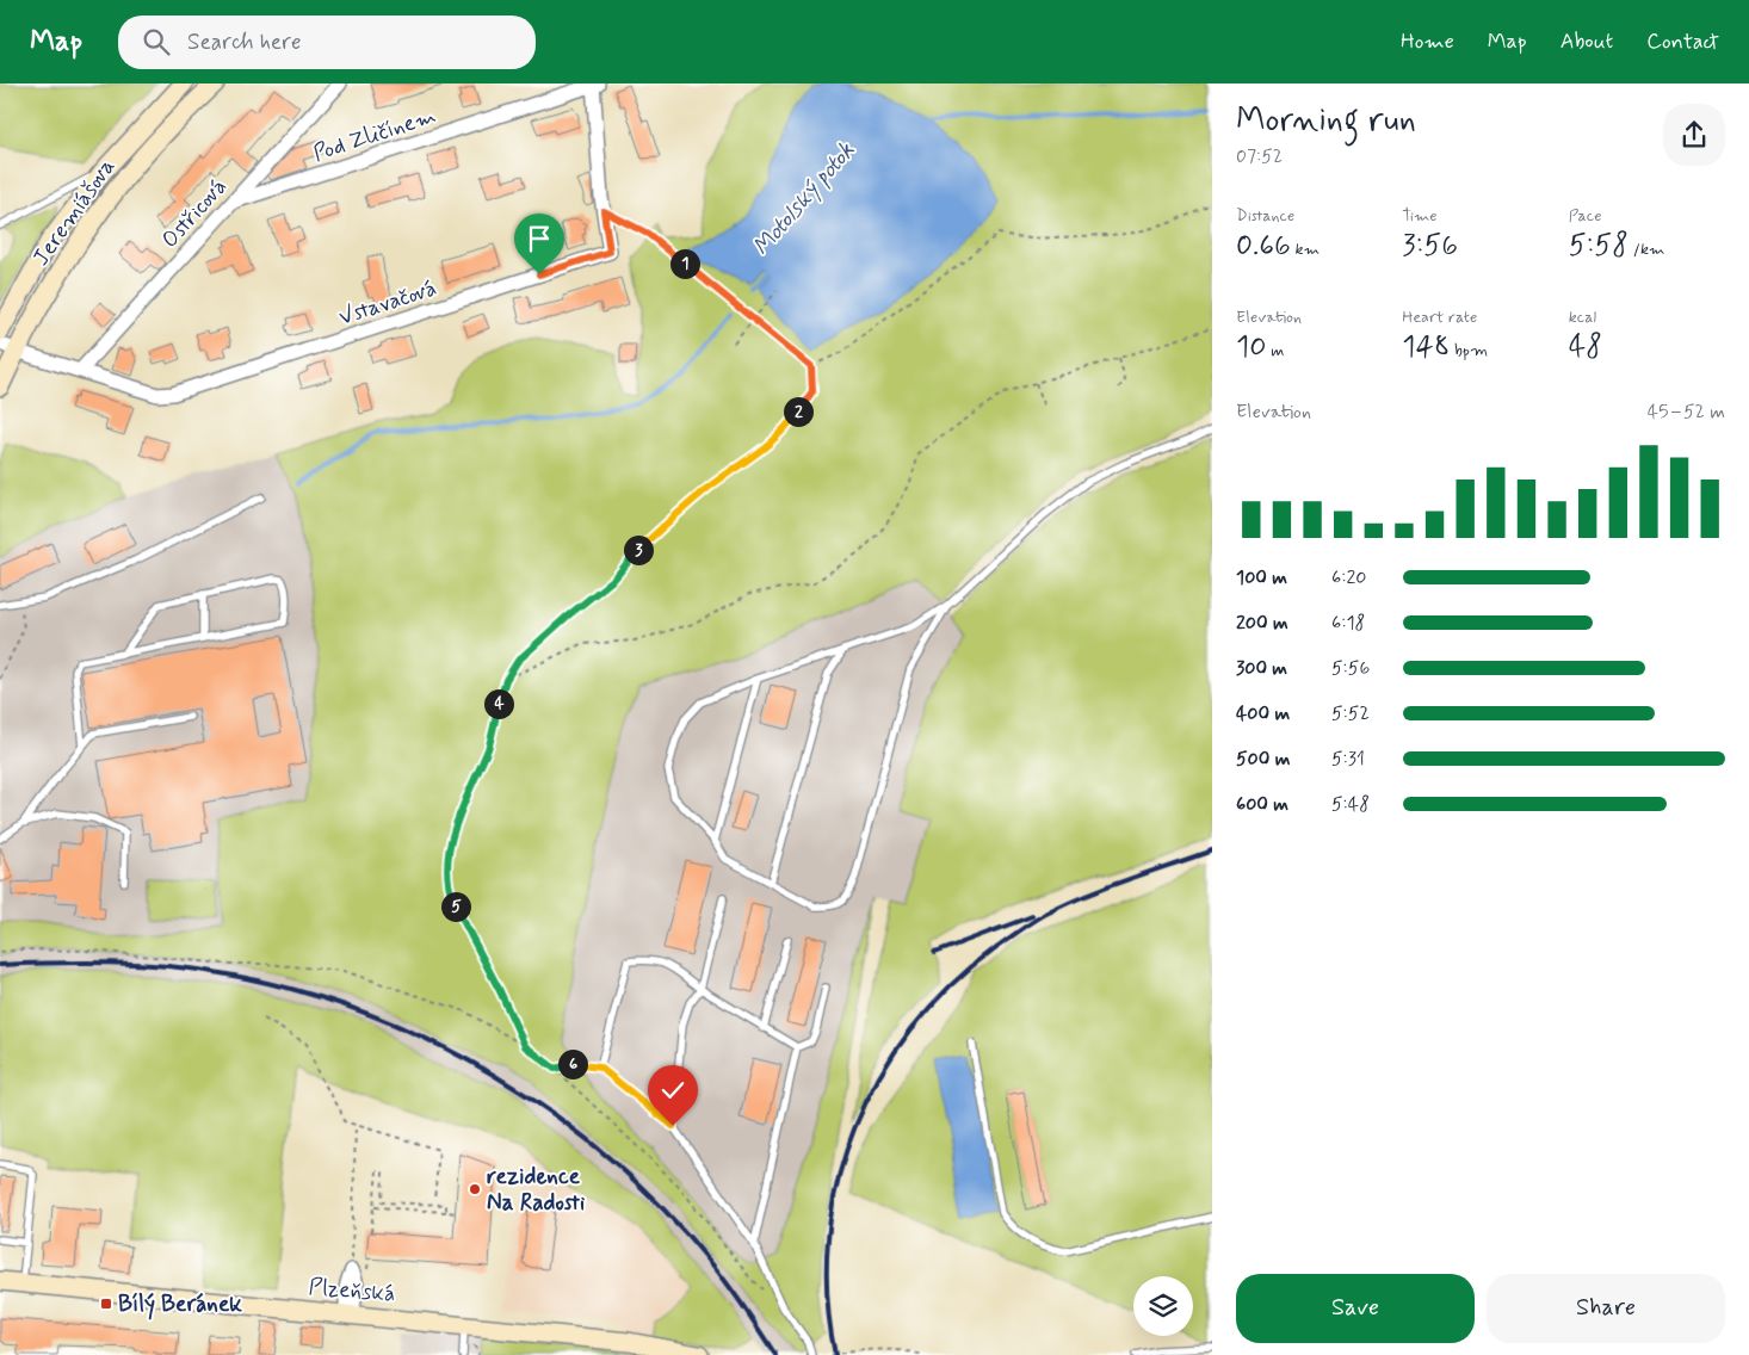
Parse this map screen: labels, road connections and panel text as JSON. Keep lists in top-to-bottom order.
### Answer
{
  "streets": {
    "main road": ["Jeremiášova", "Plzeňská"],
    "street": ["Pod Zličínem", "Ostřicová", "Vstavačová"]
  },
  "crossings": [
    ["Pod Zličínem", "Ostřicová"],
    ["Pod Zličínem", "Vstavačová"],
    ["Jeremiášova", "Vstavačová"],
    ["Ostřicová", "Vstavačová"]
  ],
  "water": ["Motolský potok"],
  "places": {
    "other": ["rezidence Na Radosti"],
    "transit": ["Bílý Beránek"]
  },
  "page": {
    "header": "Map",
    "search": "Search here",
    "nav": [
      "Home",
      "Map",
      "About",
      "Contact"
    ],
    "heading": ["Morning run", "07:52"],
    "stats": [
      ["Distance", "0.66 km"],
      ["Time", "3:56"],
      ["Pace", "5:58 /km"],
      ["Elevation", "10 m"],
      ["Heart rate", "148 bpm"],
      ["kcal", "48"]
    ],
    "pins": [
      "1",
      "2",
      "3",
      "4",
      "5",
      "6"
    ],
    "chart": ["Elevation", "45–52 m"],
    "list": [
      {
        "name": "100 m",
        "note": "6:20"
      },
      {
        "name": "200 m",
        "note": "6:18"
      },
      {
        "name": "300 m",
        "note": "5:56"
      },
      {
        "name": "400 m",
        "note": "5:52"
      },
      {
        "name": "500 m",
        "note": "5:31"
      },
      {
        "name": "600 m",
        "note": "5:48"
      }
    ],
    "buttons": ["Save", "Share"]
  }
}
